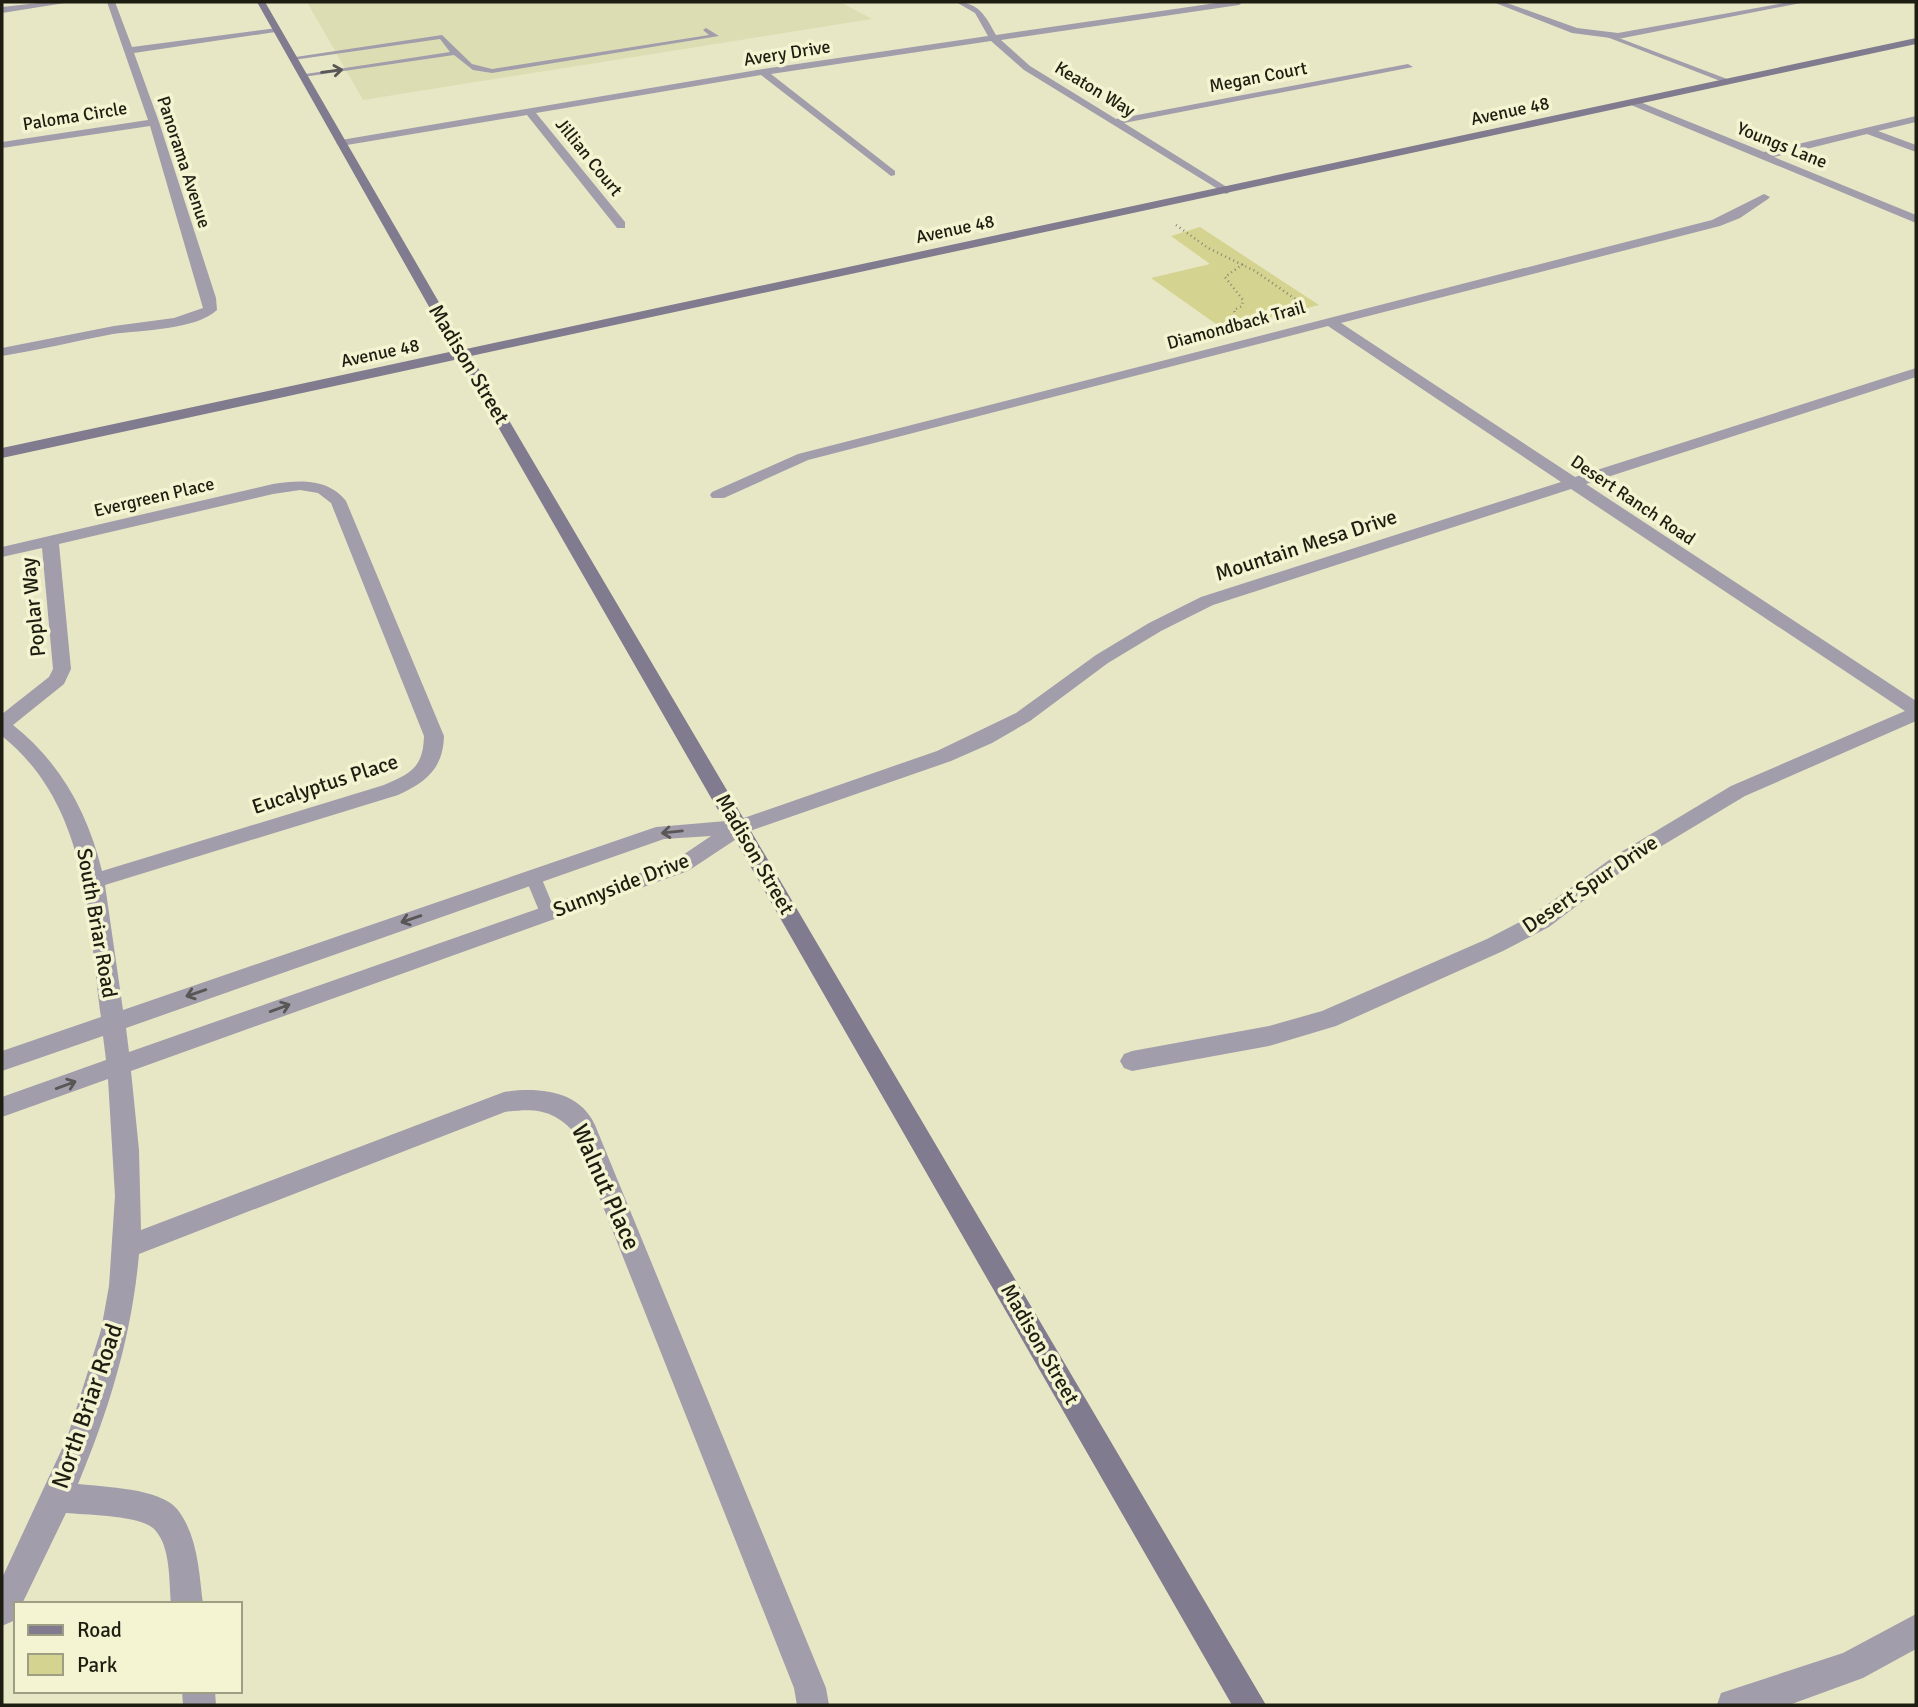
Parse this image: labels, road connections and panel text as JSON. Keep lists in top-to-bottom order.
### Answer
{
  "streets": {
    "main road": ["Avenue 48", "Madison Street"],
    "street": [
      "Avery Drive",
      "Megan Court",
      "Keaton Way",
      "Paloma Circle",
      "Youngs Lane",
      "Jillian Court",
      "Panorama Avenue",
      "Diamondback Trail",
      "Evergreen Place",
      "Desert Ranch Road",
      "Mountain Mesa Drive",
      "Poplar Way",
      "Eucalyptus Place",
      "Desert Spur Drive",
      "Sunnyside Drive",
      "South Briar Road",
      "Walnut Place",
      "North Briar Road"
    ]
  },
  "crossings": [
    ["Avery Drive", "Keaton Way"],
    ["Avery Drive", "Jillian Court"],
    ["Avery Drive", "Madison Street"],
    ["Megan Court", "Keaton Way"],
    ["Keaton Way", "Avenue 48"],
    ["Avenue 48", "Youngs Lane"],
    ["Avenue 48", "Madison Street"],
    ["Paloma Circle", "Panorama Avenue"],
    ["Diamondback Trail", "Desert Ranch Road"],
    ["Madison Street", "Mountain Mesa Drive"],
    ["Madison Street", "Sunnyside Drive"],
    ["Evergreen Place", "Poplar Way"],
    ["Evergreen Place", "Eucalyptus Place"],
    ["Desert Ranch Road", "Mountain Mesa Drive"],
    ["Desert Ranch Road", "Desert Spur Drive"],
    ["Mountain Mesa Drive", "Sunnyside Drive"],
    ["Poplar Way", "South Briar Road"],
    ["Eucalyptus Place", "South Briar Road"],
    ["Sunnyside Drive", "South Briar Road"],
    ["Sunnyside Drive", "North Briar Road"],
    ["South Briar Road", "North Briar Road"],
    ["Walnut Place", "North Briar Road"]
  ],
  "legend": ["Road", "Park"]
}
